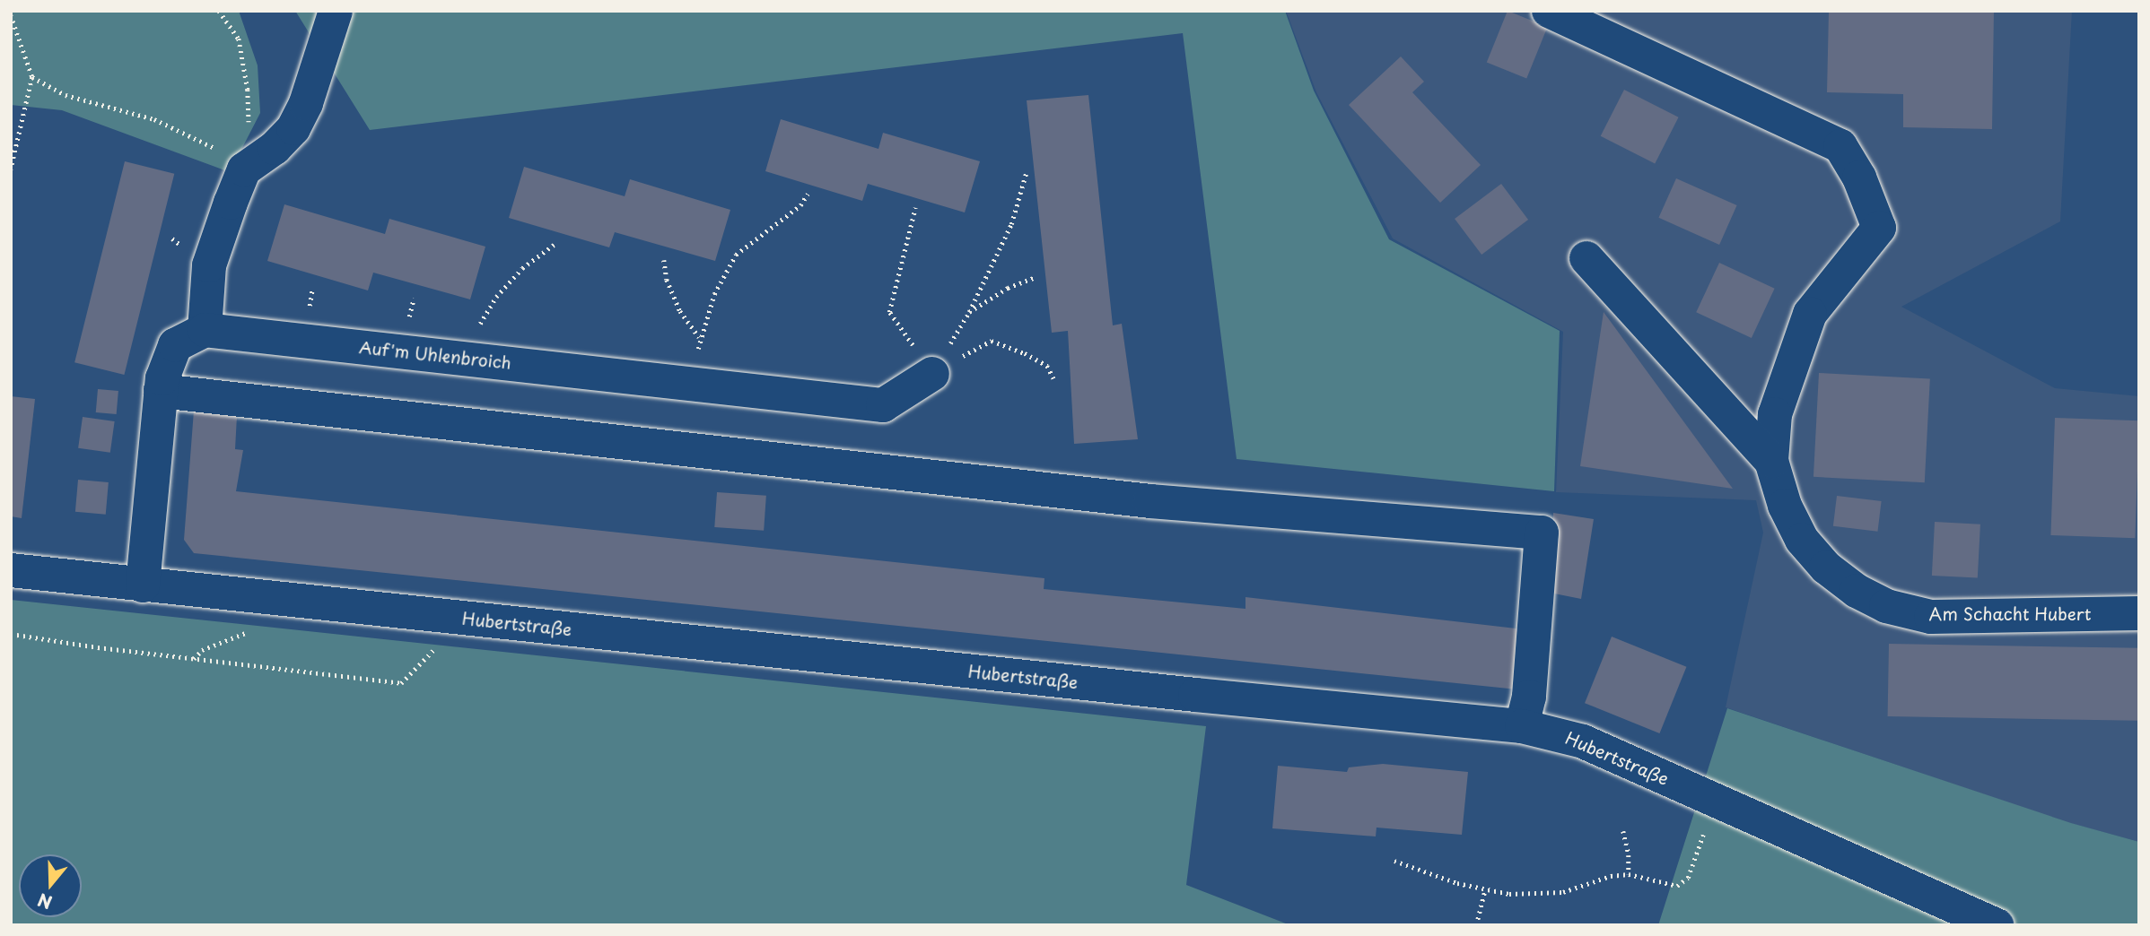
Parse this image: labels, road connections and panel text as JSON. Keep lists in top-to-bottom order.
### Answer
{
  "streets": {
    "street": ["Auf'm Uhlenbroich", "Am Schacht Hubert", "Hubertstraße"]
  },
  "north": "bottom"
}
